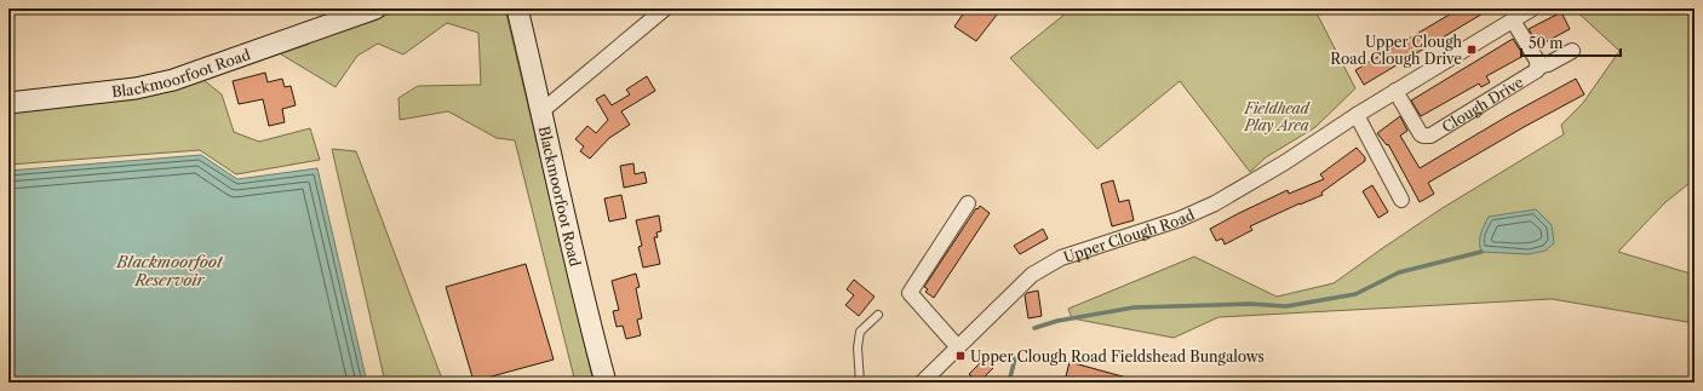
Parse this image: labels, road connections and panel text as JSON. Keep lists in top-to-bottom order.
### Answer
{
  "streets": {
    "street": ["Blackmoorfoot Road", "Clough Drive", "Upper Clough Road"]
  },
  "crossings": [
    ["Clough Drive", "Upper Clough Road"]
  ],
  "water": ["Blackmoorfoot Reservoir"],
  "parks": ["Fieldhead Play Area"],
  "places": {
    "transit": ["Upper Clough Road Clough Drive", "Upper Clough Road Fieldshead Bungalows"]
  },
  "scale_bar": "50 m"
}
